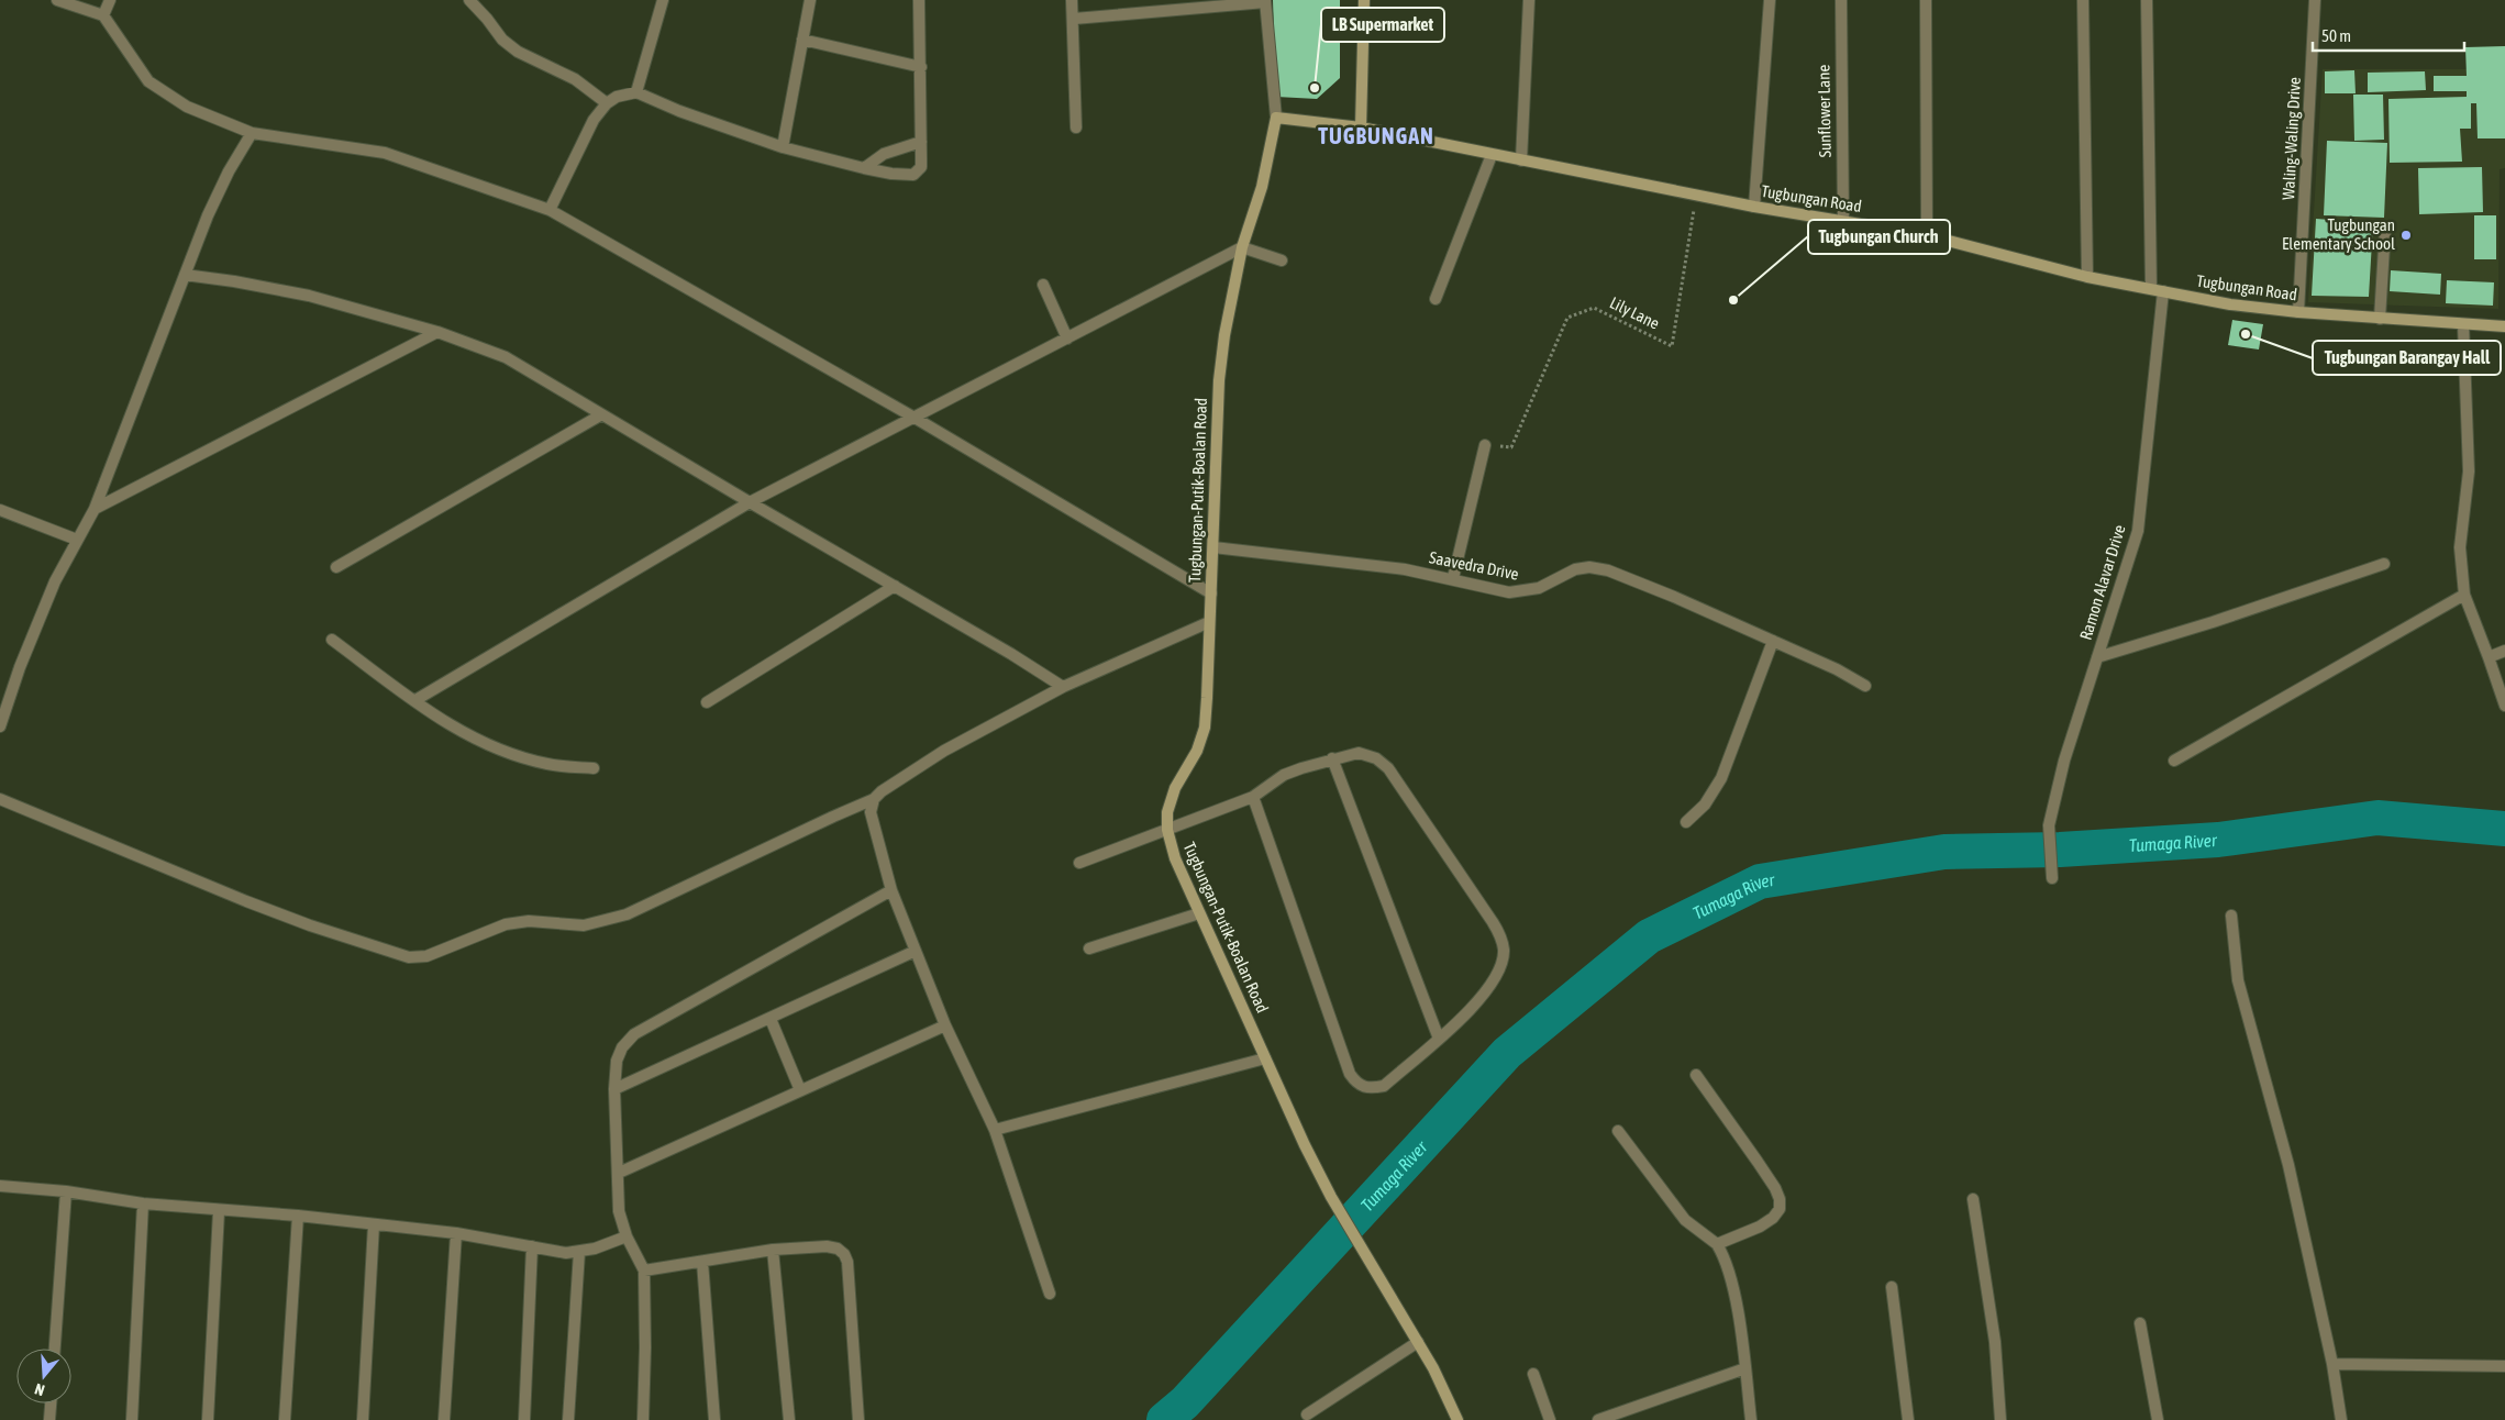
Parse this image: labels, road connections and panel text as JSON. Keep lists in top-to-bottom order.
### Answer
{
  "streets": {
    "main road": ["Tugbungan Road", "Tugbungan-Putik-Boalan Road"],
    "street": [
      "Sunflower Lane",
      "Waling-Waling Drive",
      "Saavedra Drive",
      "Ramon Alavar Drive"
    ],
    "path": ["Lily Lane"]
  },
  "crossings": [
    ["Sunflower Lane", "Tugbungan Road"],
    ["Waling-Waling Drive", "Tugbungan Road"],
    ["Tugbungan Road", "Lily Lane"],
    ["Tugbungan Road", "Tugbungan-Putik-Boalan Road"],
    ["Tugbungan Road", "Ramon Alavar Drive"],
    ["Tugbungan-Putik-Boalan Road", "Saavedra Drive"]
  ],
  "districts": ["TUGBUNGAN"],
  "water": ["Tumaga River"],
  "places": [
    "LB Supermarket",
    "Tugbungan Elementary School",
    "Tugbungan Church",
    "Tugbungan Barangay Hall"
  ],
  "scale_bar": "50 m",
  "north": "bottom"
}
